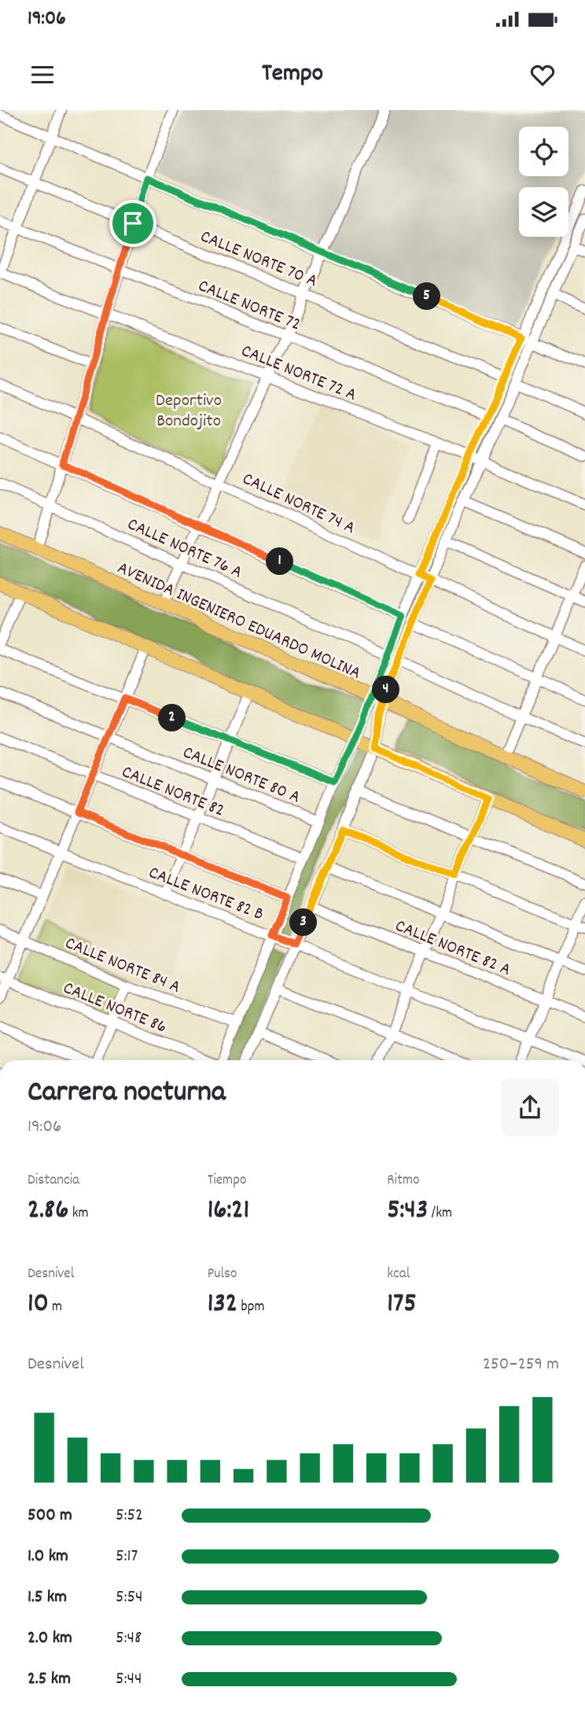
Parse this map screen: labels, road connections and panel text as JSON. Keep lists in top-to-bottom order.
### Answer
{
  "streets": {
    "main road": ["AVENIDA INGENIERO EDUARDO MOLINA"],
    "street": [
      "CALLE NORTE 70 A",
      "CALLE NORTE 72",
      "CALLE NORTE 72 A",
      "CALLE NORTE 74 A",
      "CALLE NORTE 76 A",
      "CALLE NORTE 80 A",
      "CALLE NORTE 82",
      "CALLE NORTE 82 B",
      "CALLE NORTE 82 A",
      "CALLE NORTE 84 A",
      "CALLE NORTE 86"
    ]
  },
  "parks": ["Deportivo Bondojito"],
  "page": {
    "status": "19:06",
    "header": "Tempo",
    "pins": [
      "5",
      "1",
      "4",
      "2",
      "3"
    ],
    "heading": ["Carrera nocturna", "19:06"],
    "stats": [
      ["Distancia", "2.86 km"],
      ["Tiempo", "16:21"],
      ["Ritmo", "5:43 /km"],
      ["Desnivel", "10 m"],
      ["Pulso", "132 bpm"],
      ["kcal", "175"]
    ],
    "chart": ["Desnivel", "250–259 m"],
    "list": [
      {
        "name": "500 m",
        "note": "5:52"
      },
      {
        "name": "1.0 km",
        "note": "5:17"
      },
      {
        "name": "1.5 km",
        "note": "5:54"
      },
      {
        "name": "2.0 km",
        "note": "5:48"
      },
      {
        "name": "2.5 km",
        "note": "5:44"
      }
    ]
  }
}
